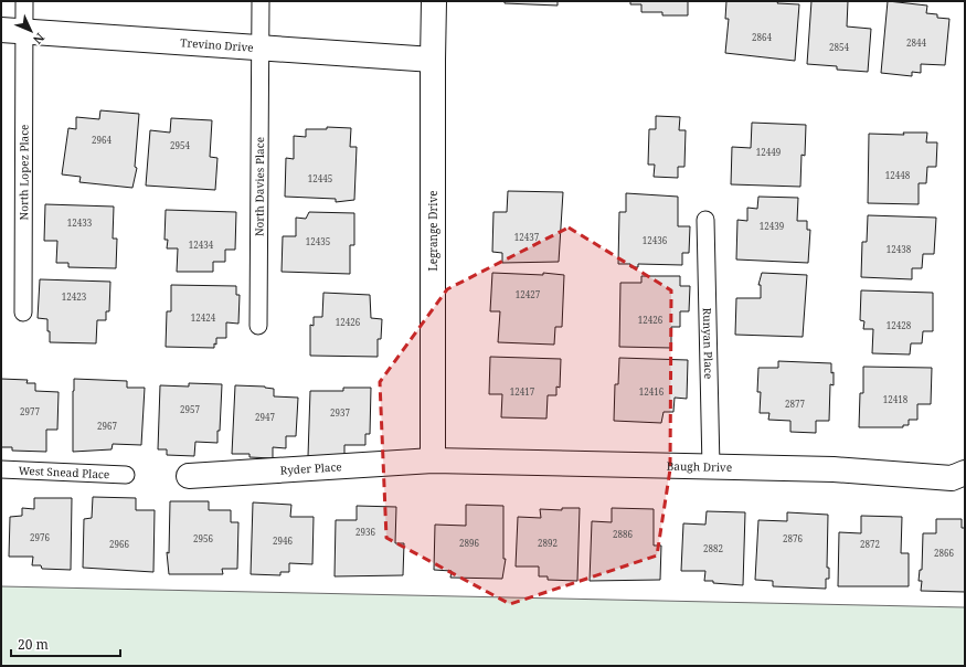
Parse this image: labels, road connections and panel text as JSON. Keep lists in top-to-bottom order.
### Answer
{
  "streets": {
    "street": [
      "Trevino Drive",
      "Legrange Drive",
      "Baugh Drive",
      "Ryder Place"
    ],
    "lane": [
      "North Lopez Place",
      "North Davies Place",
      "Runyan Place",
      "West Snead Place"
    ]
  },
  "crossings": [
    ["Trevino Drive", "North Lopez Place"],
    ["Trevino Drive", "North Davies Place"],
    ["Trevino Drive", "Legrange Drive"],
    ["Legrange Drive", "Baugh Drive"],
    ["Legrange Drive", "Ryder Place"],
    ["Runyan Place", "Baugh Drive"],
    ["Baugh Drive", "Ryder Place"]
  ],
  "house_numbers": [
    "2864",
    "2844",
    "2854",
    "2964",
    "2954",
    "12449",
    "12448",
    "12445",
    "12433",
    "12439",
    "12437",
    "12436",
    "12435",
    "12434",
    "12438",
    "12427",
    "12423",
    "12424",
    "12426",
    "12426",
    "12428",
    "12417",
    "12416",
    "12418",
    "2877",
    "2957",
    "2977",
    "2937",
    "2947",
    "2967",
    "2936",
    "2886",
    "2976",
    "2956",
    "2876",
    "2946",
    "2896",
    "2892",
    "2966",
    "2872",
    "2882",
    "2866"
  ],
  "scale_bar": "20 m",
  "north": "bottom right"
}
